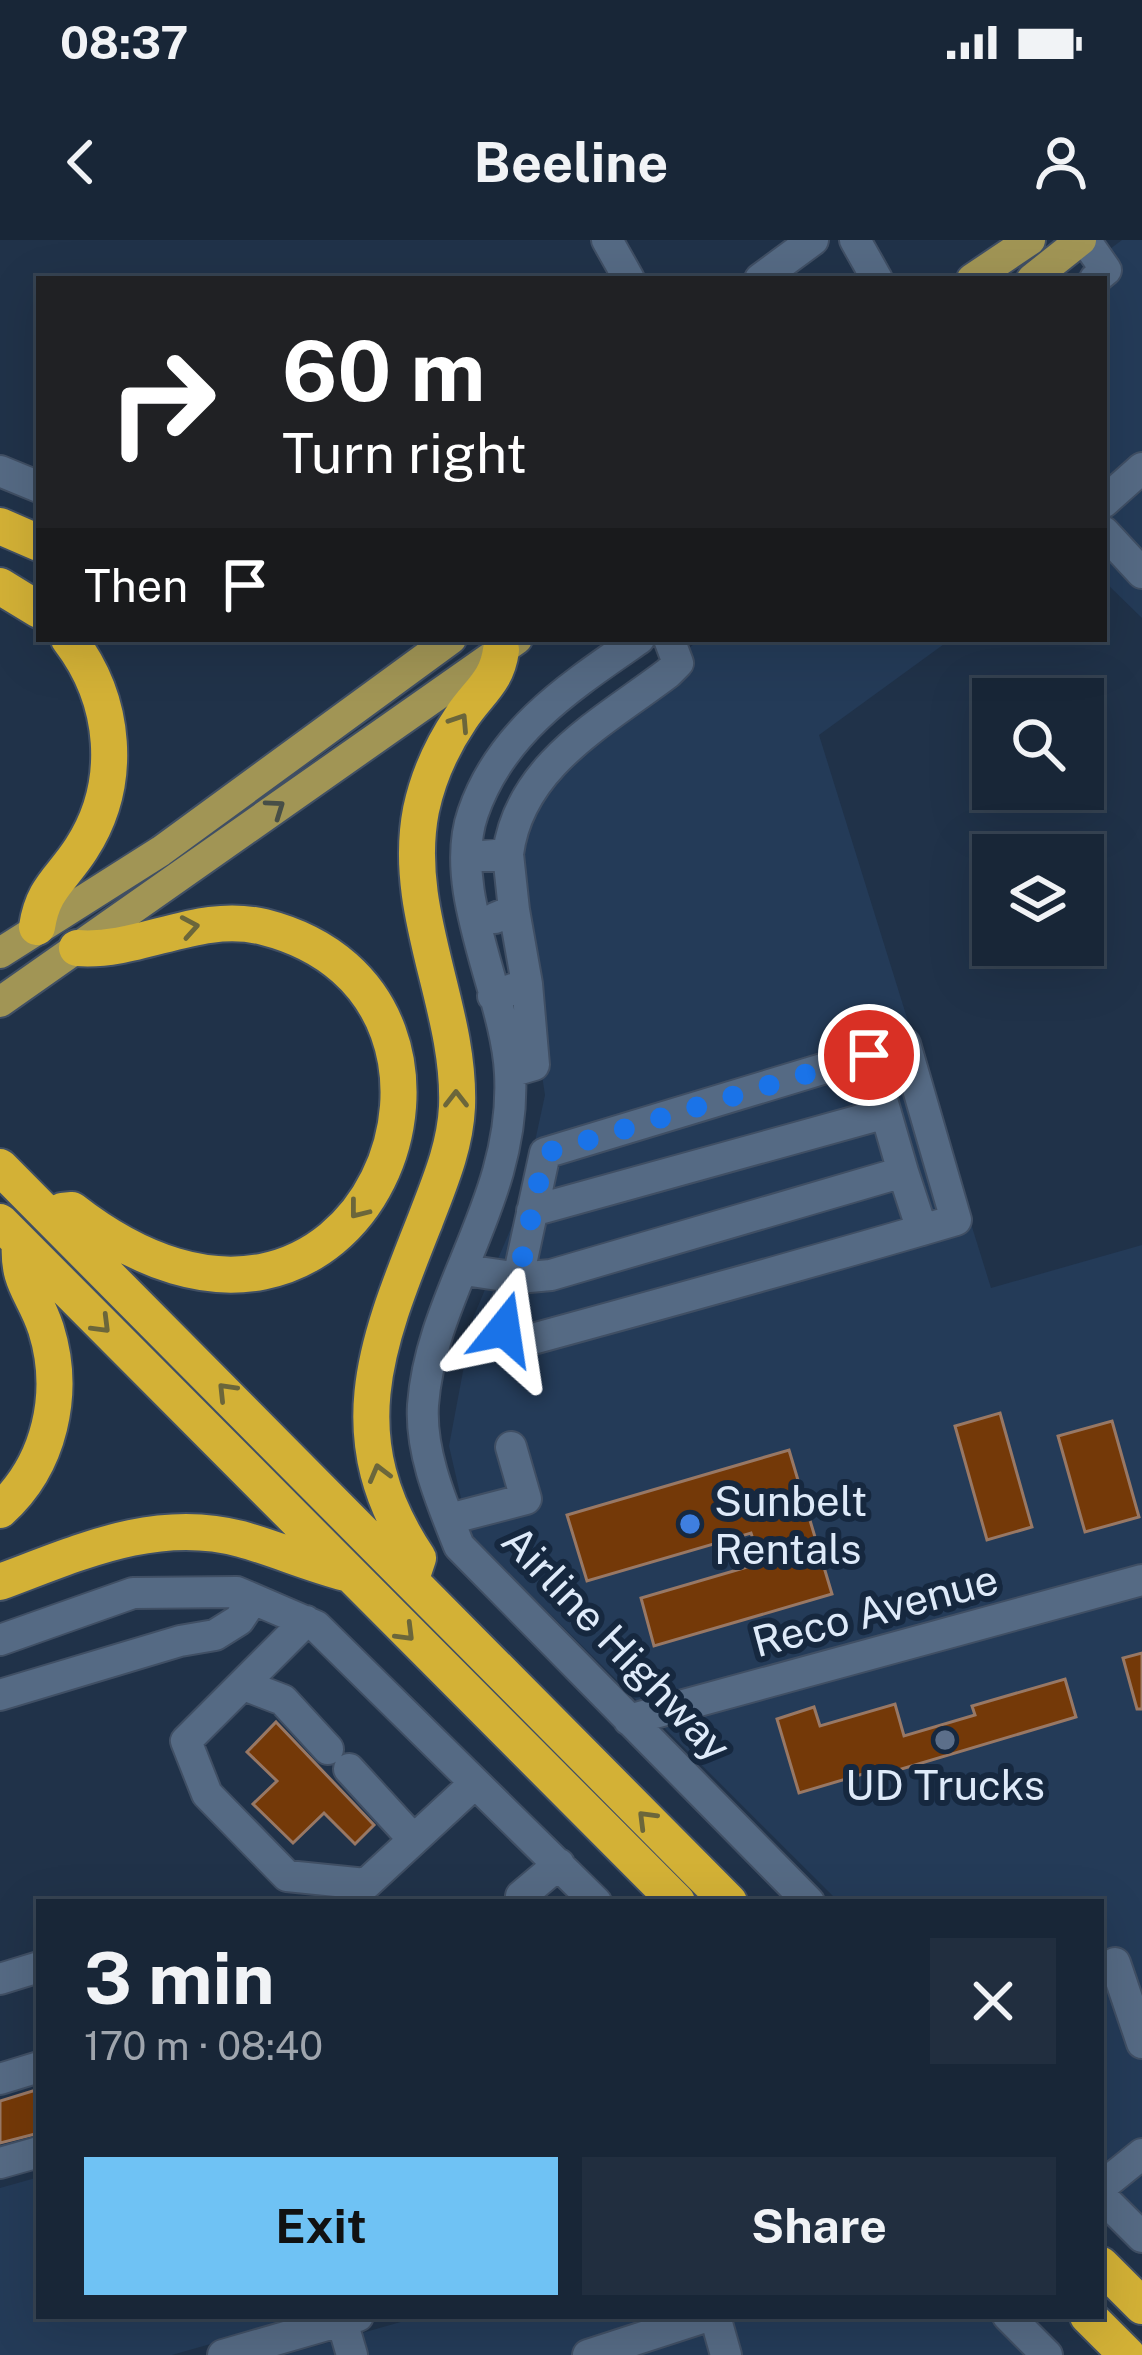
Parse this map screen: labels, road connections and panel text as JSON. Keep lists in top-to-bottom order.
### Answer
{
  "streets": {
    "street": ["Reco Avenue", "Airline Highway"]
  },
  "crossings": [
    ["Reco Avenue", "Airline Highway"]
  ],
  "places": ["Sunbelt Rentals", "UD Trucks"],
  "page": {
    "status": "08:37",
    "header": "Beeline",
    "turn": ["60 m", "Turn right"],
    "then": "Then",
    "heading": ["3 min", "170 m · 08:40"],
    "buttons": ["Exit", "Share"]
  }
}
